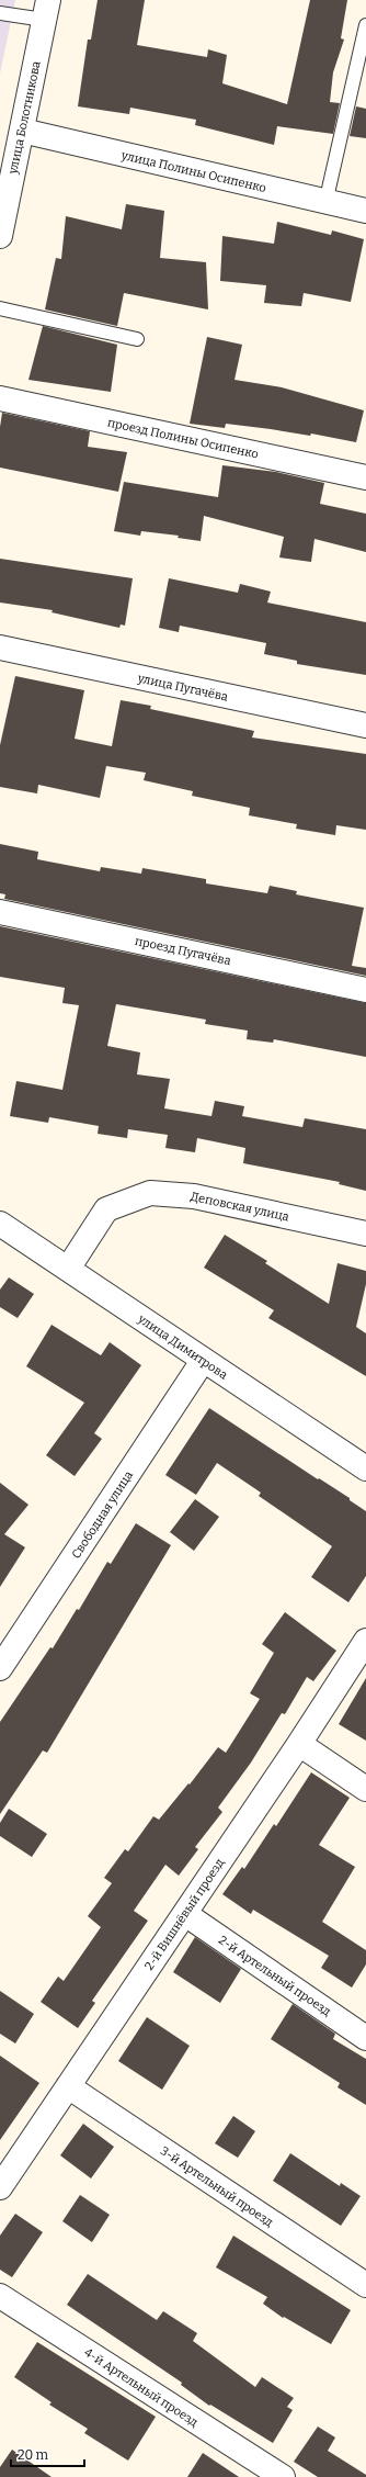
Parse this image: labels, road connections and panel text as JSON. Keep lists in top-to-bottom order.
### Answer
{
  "streets": {
    "street": [
      "улица Болотникова",
      "улица Полины Осипенко",
      "проезд Полины Осипенко",
      "улица Пугачёва",
      "проезд Пугачёва",
      "Деповская улица",
      "улица Димитрова",
      "Свободная улица",
      "2-й Вишнёвый проезд",
      "2-й Артельный проезд",
      "3-й Артельный проезд",
      "4-й Артельный проезд"
    ]
  },
  "crossings": [
    ["улица Болотникова", "улица Полины Осипенко"],
    ["Деповская улица", "улица Димитрова"],
    ["улица Димитрова", "Свободная улица"],
    ["2-й Вишнёвый проезд", "2-й Артельный проезд"],
    ["2-й Вишнёвый проезд", "3-й Артельный проезд"]
  ],
  "scale_bar": "20 m"
}
